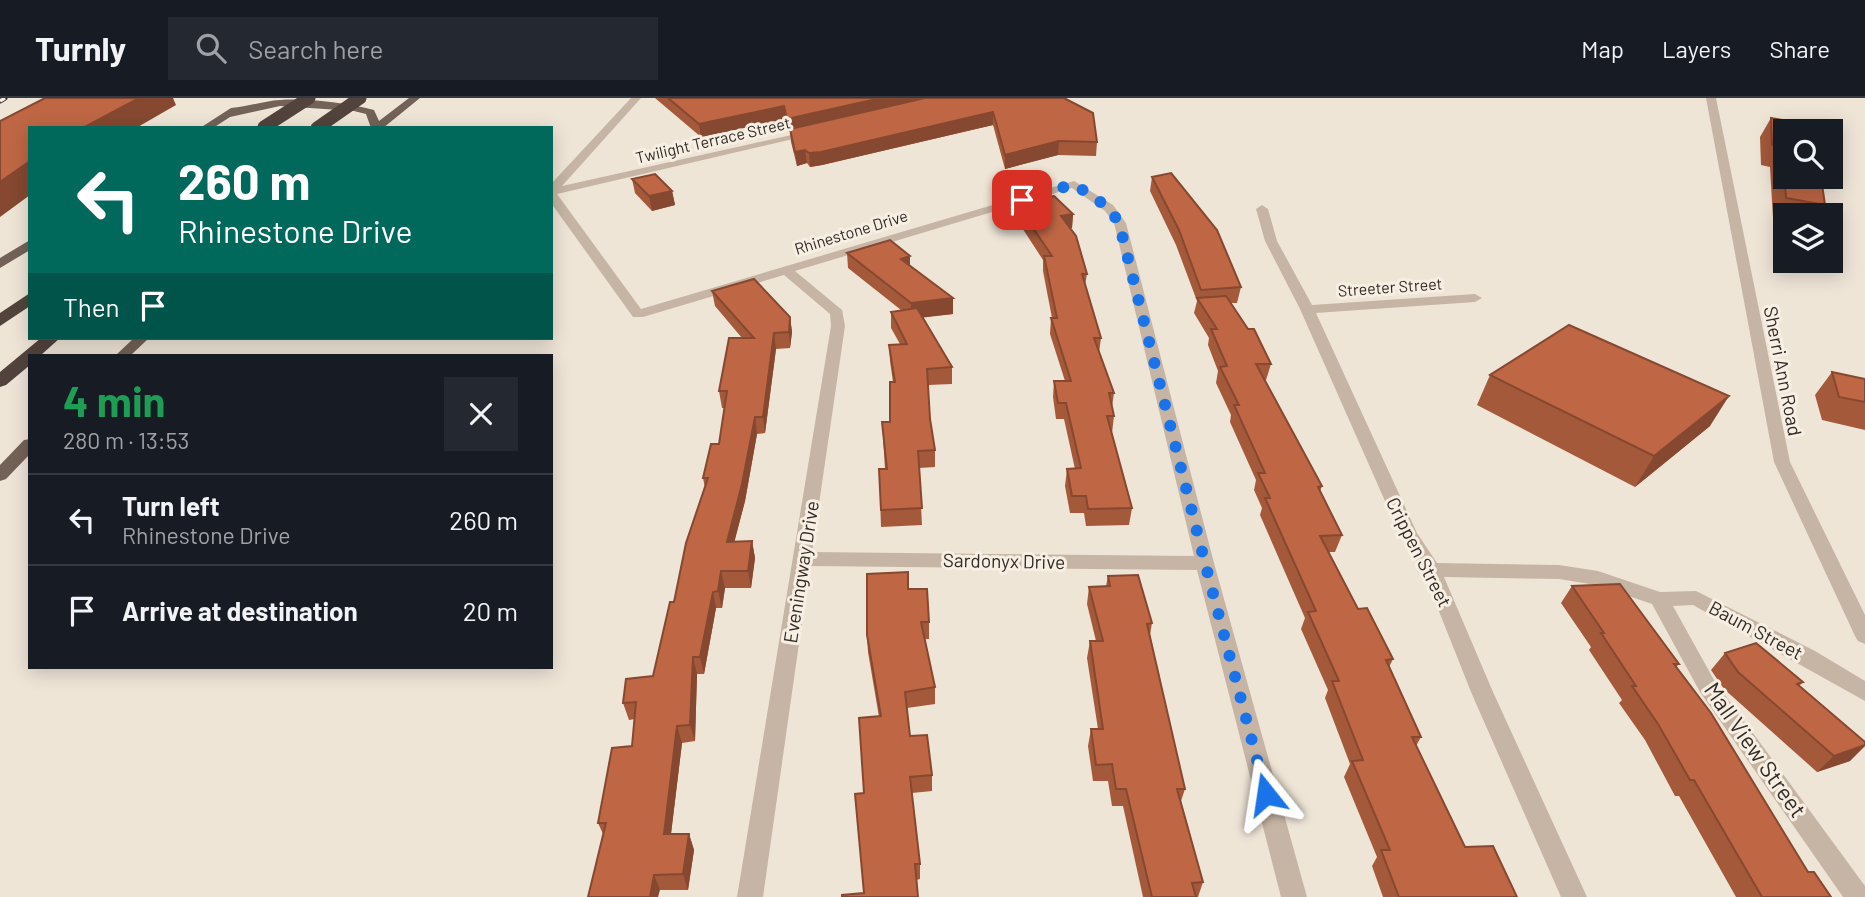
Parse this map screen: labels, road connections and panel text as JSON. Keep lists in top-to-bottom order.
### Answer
{
  "streets": {
    "street": [
      "Twilight Terrace Street",
      "Rhinestone Drive",
      "Streeter Street",
      "Sherri Ann Road",
      "Crippen Street",
      "Sardonyx Drive",
      "Eveningway Drive",
      "Baum Street",
      "Mall View Street"
    ]
  },
  "crossings": [
    ["Rhinestone Drive", "Sardonyx Drive"],
    ["Rhinestone Drive", "Eveningway Drive"],
    ["Streeter Street", "Crippen Street"],
    ["Crippen Street", "Baum Street"],
    ["Sardonyx Drive", "Eveningway Drive"],
    ["Baum Street", "Mall View Street"]
  ],
  "page": {
    "header": "Turnly",
    "search": "Search here",
    "nav": ["Map", "Layers", "Share"],
    "turn": ["260 m", "Rhinestone Drive"],
    "then": "Then",
    "heading": ["4 min", "280 m · 13:53"],
    "list": [
      {
        "name": "Turn left",
        "note": "Rhinestone Drive",
        "value": "260 m"
      },
      {
        "name": "Arrive at destination",
        "value": "20 m"
      }
    ]
  }
}
